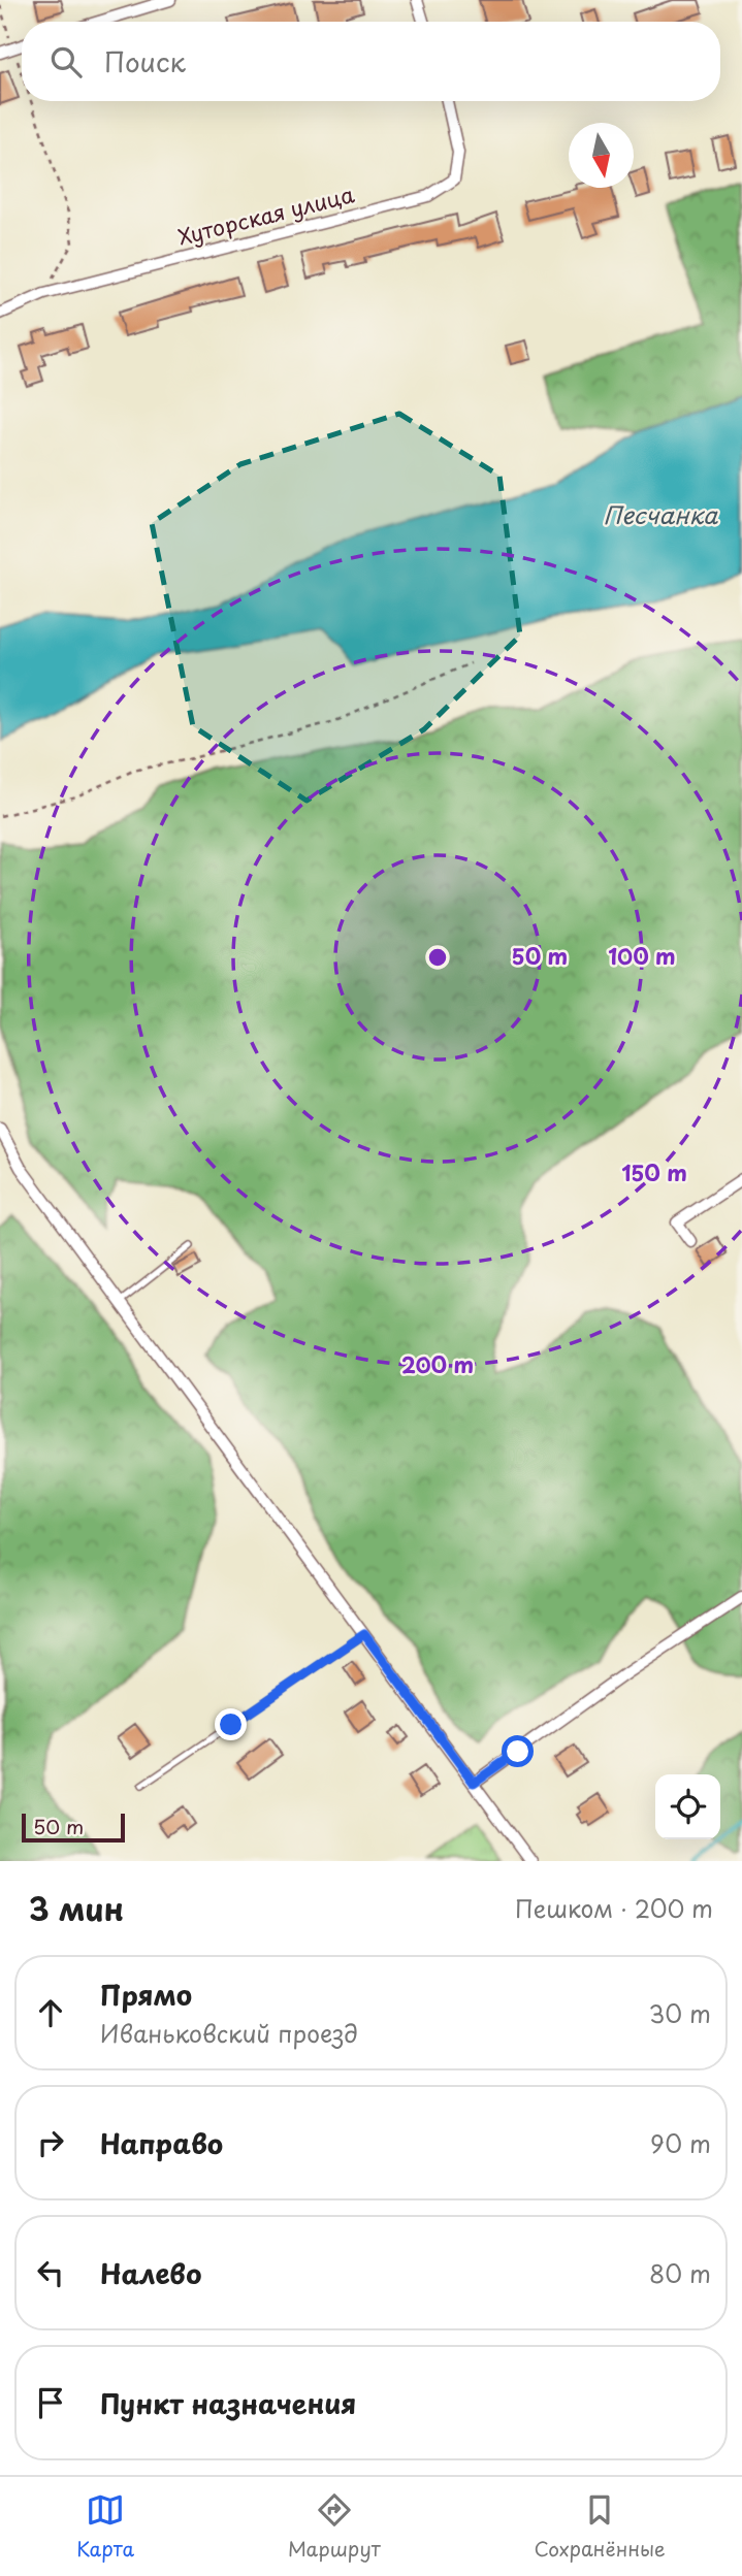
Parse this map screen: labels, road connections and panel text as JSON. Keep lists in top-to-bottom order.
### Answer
{
  "streets": {
    "street": ["Хуторская улица"]
  },
  "water": ["Песчанка"],
  "scale_bar": "50 m",
  "north": "bottom",
  "page": {
    "search": "Поиск",
    "scale": "50 m",
    "heading": ["3 мин", "Пешком · 200 m"],
    "list": [
      ["Прямо", "Иваньковский проезд", "30 m"],
      ["Направо", "90 m"],
      ["Налево", "80 m"],
      "Пункт назначения"
    ],
    "nav": ["Карта", "Маршрут", "Сохранённые"]
  },
  "rings": [
    "50 m",
    "100 m",
    "150 m",
    "200 m"
  ]
}
